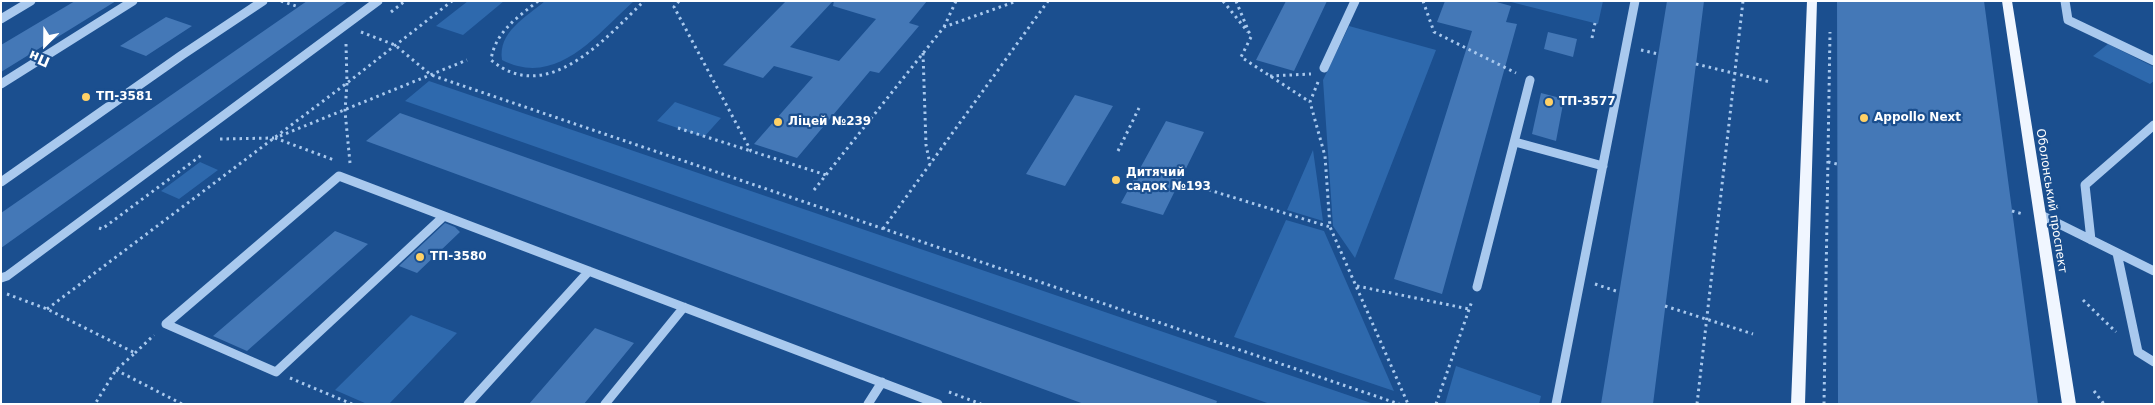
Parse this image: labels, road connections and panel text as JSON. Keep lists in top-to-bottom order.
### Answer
{
  "streets": {
    "main road": ["Оболонський проспект"]
  },
  "places": [
    "ТП-3581",
    "ТП-3577",
    "Appollo Next",
    "Ліцей №239",
    "Дитячий садок №193",
    "ТП-3580"
  ],
  "north": "bottom left"
}
